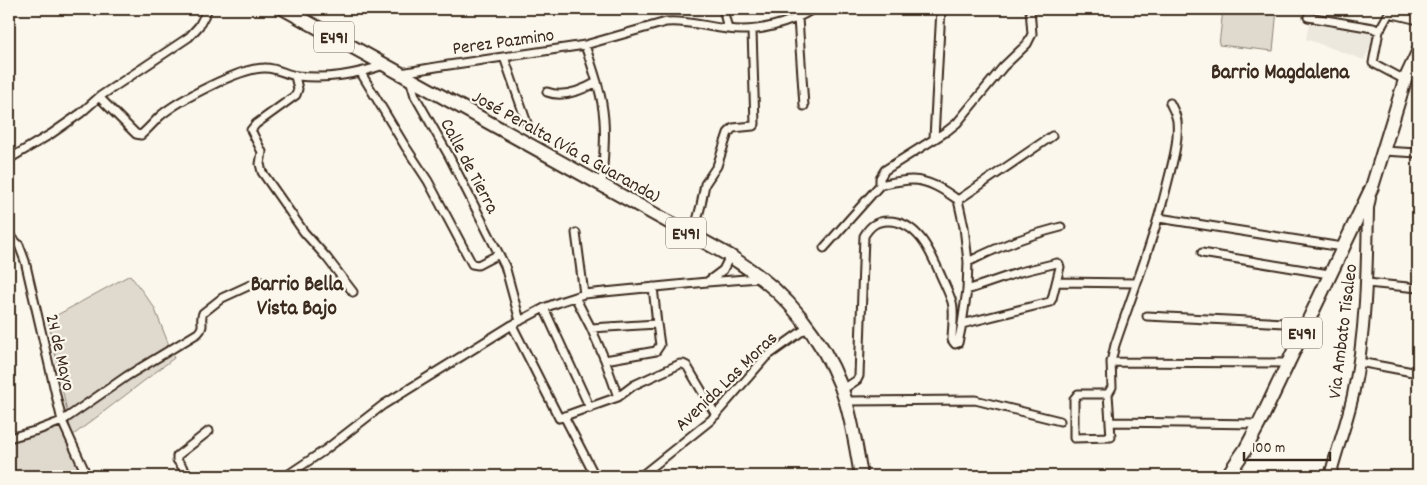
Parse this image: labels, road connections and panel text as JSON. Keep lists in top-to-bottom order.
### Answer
{
  "streets": {
    "highway": ["E491", "José Peralta (Vía a Guaranda)"],
    "main road": ["Via Ambato Tisaleo"],
    "street": [
      "Perez Pazmino",
      "Calle de Tierra",
      "24 de Mayo",
      "Avenida Las Moras"
    ]
  },
  "crossings": [
    ["E491", "Via Ambato Tisaleo"],
    ["Perez Pazmino", "José Peralta (Vía a Guaranda)"],
    ["Perez Pazmino", "Calle de Tierra"],
    ["José Peralta (Vía a Guaranda)", "Calle de Tierra"],
    ["José Peralta (Vía a Guaranda)", "Avenida Las Moras"]
  ],
  "districts": ["Barrio Magdalena", "Barrio Bella Vista Bajo"],
  "scale_bar": "100 m"
}
